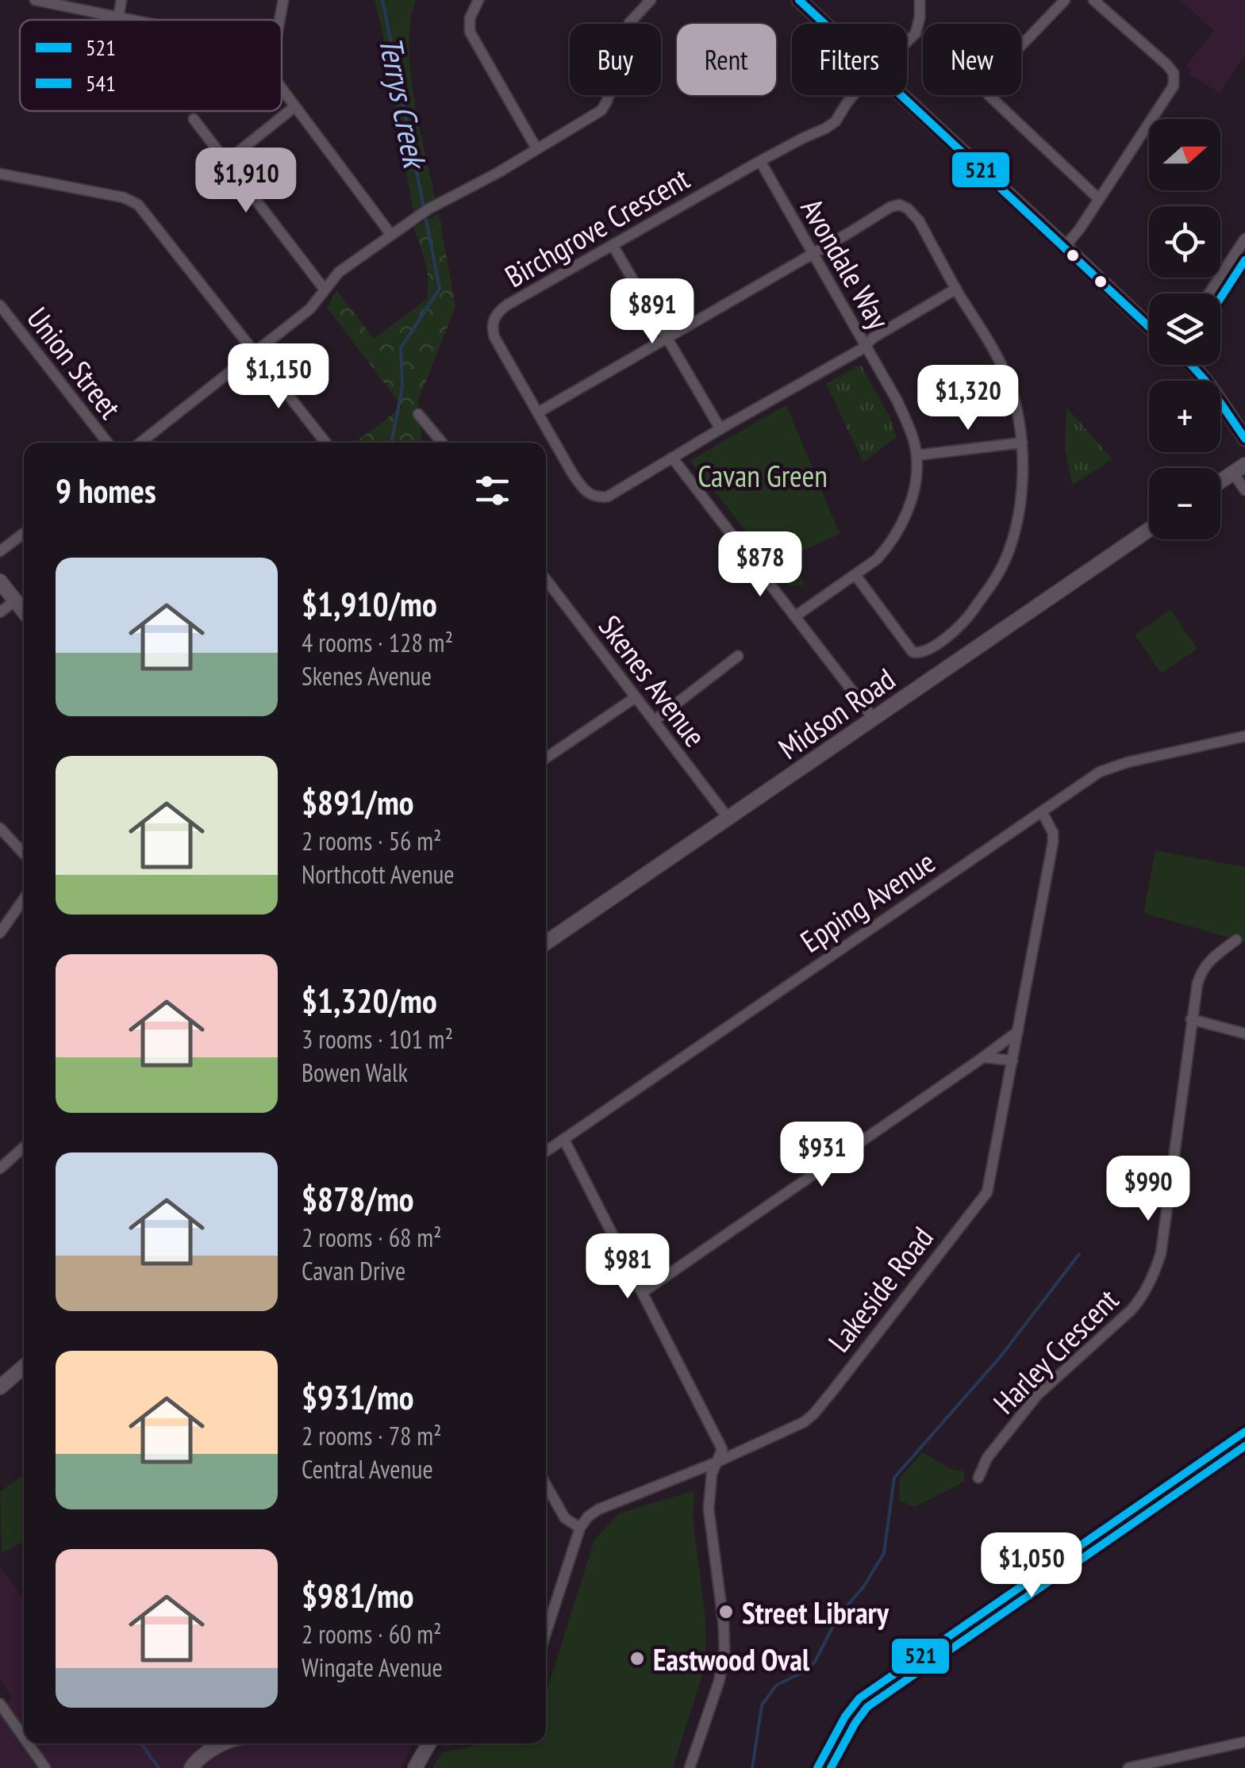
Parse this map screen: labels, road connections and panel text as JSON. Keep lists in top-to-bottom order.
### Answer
{
  "streets": {
    "street": [
      "Birchgrove Crescent",
      "Avondale Way",
      "Union Street",
      "Skenes Avenue",
      "Midson Road",
      "Epping Avenue",
      "Lakeside Road",
      "Harley Crescent"
    ]
  },
  "crossings": [
    ["Birchgrove Crescent", "Avondale Way"],
    ["Skenes Avenue", "Midson Road"],
    ["Epping Avenue", "Lakeside Road"]
  ],
  "water": ["Terrys Creek"],
  "parks": ["Cavan Green"],
  "places": ["Street Library", "Eastwood Oval"],
  "lines": ["transit line 521", "transit line 541"],
  "legend": ["521", "541"],
  "north": "right",
  "page": {
    "chip": [
      "Buy",
      "Rent",
      "Filters",
      "New"
    ],
    "map_buttons": ["+", "−"],
    "price": [
      "$1,910",
      "$891",
      "$1,150",
      "$1,320",
      "$878",
      "$931",
      "$990",
      "$981",
      "$1,050"
    ],
    "heading": "9 homes",
    "list": [
      {
        "name": "$1,910/mo",
        "note": "4 rooms · 128 m² · Skenes Avenue"
      },
      {
        "name": "$891/mo",
        "note": "2 rooms · 56 m² · Northcott Avenue"
      },
      {
        "name": "$1,320/mo",
        "note": "3 rooms · 101 m² · Bowen Walk"
      },
      {
        "name": "$878/mo",
        "note": "2 rooms · 68 m² · Cavan Drive"
      },
      {
        "name": "$931/mo",
        "note": "2 rooms · 78 m² · Central Avenue"
      },
      {
        "name": "$981/mo",
        "note": "2 rooms · 60 m² · Wingate Avenue"
      }
    ]
  }
}
